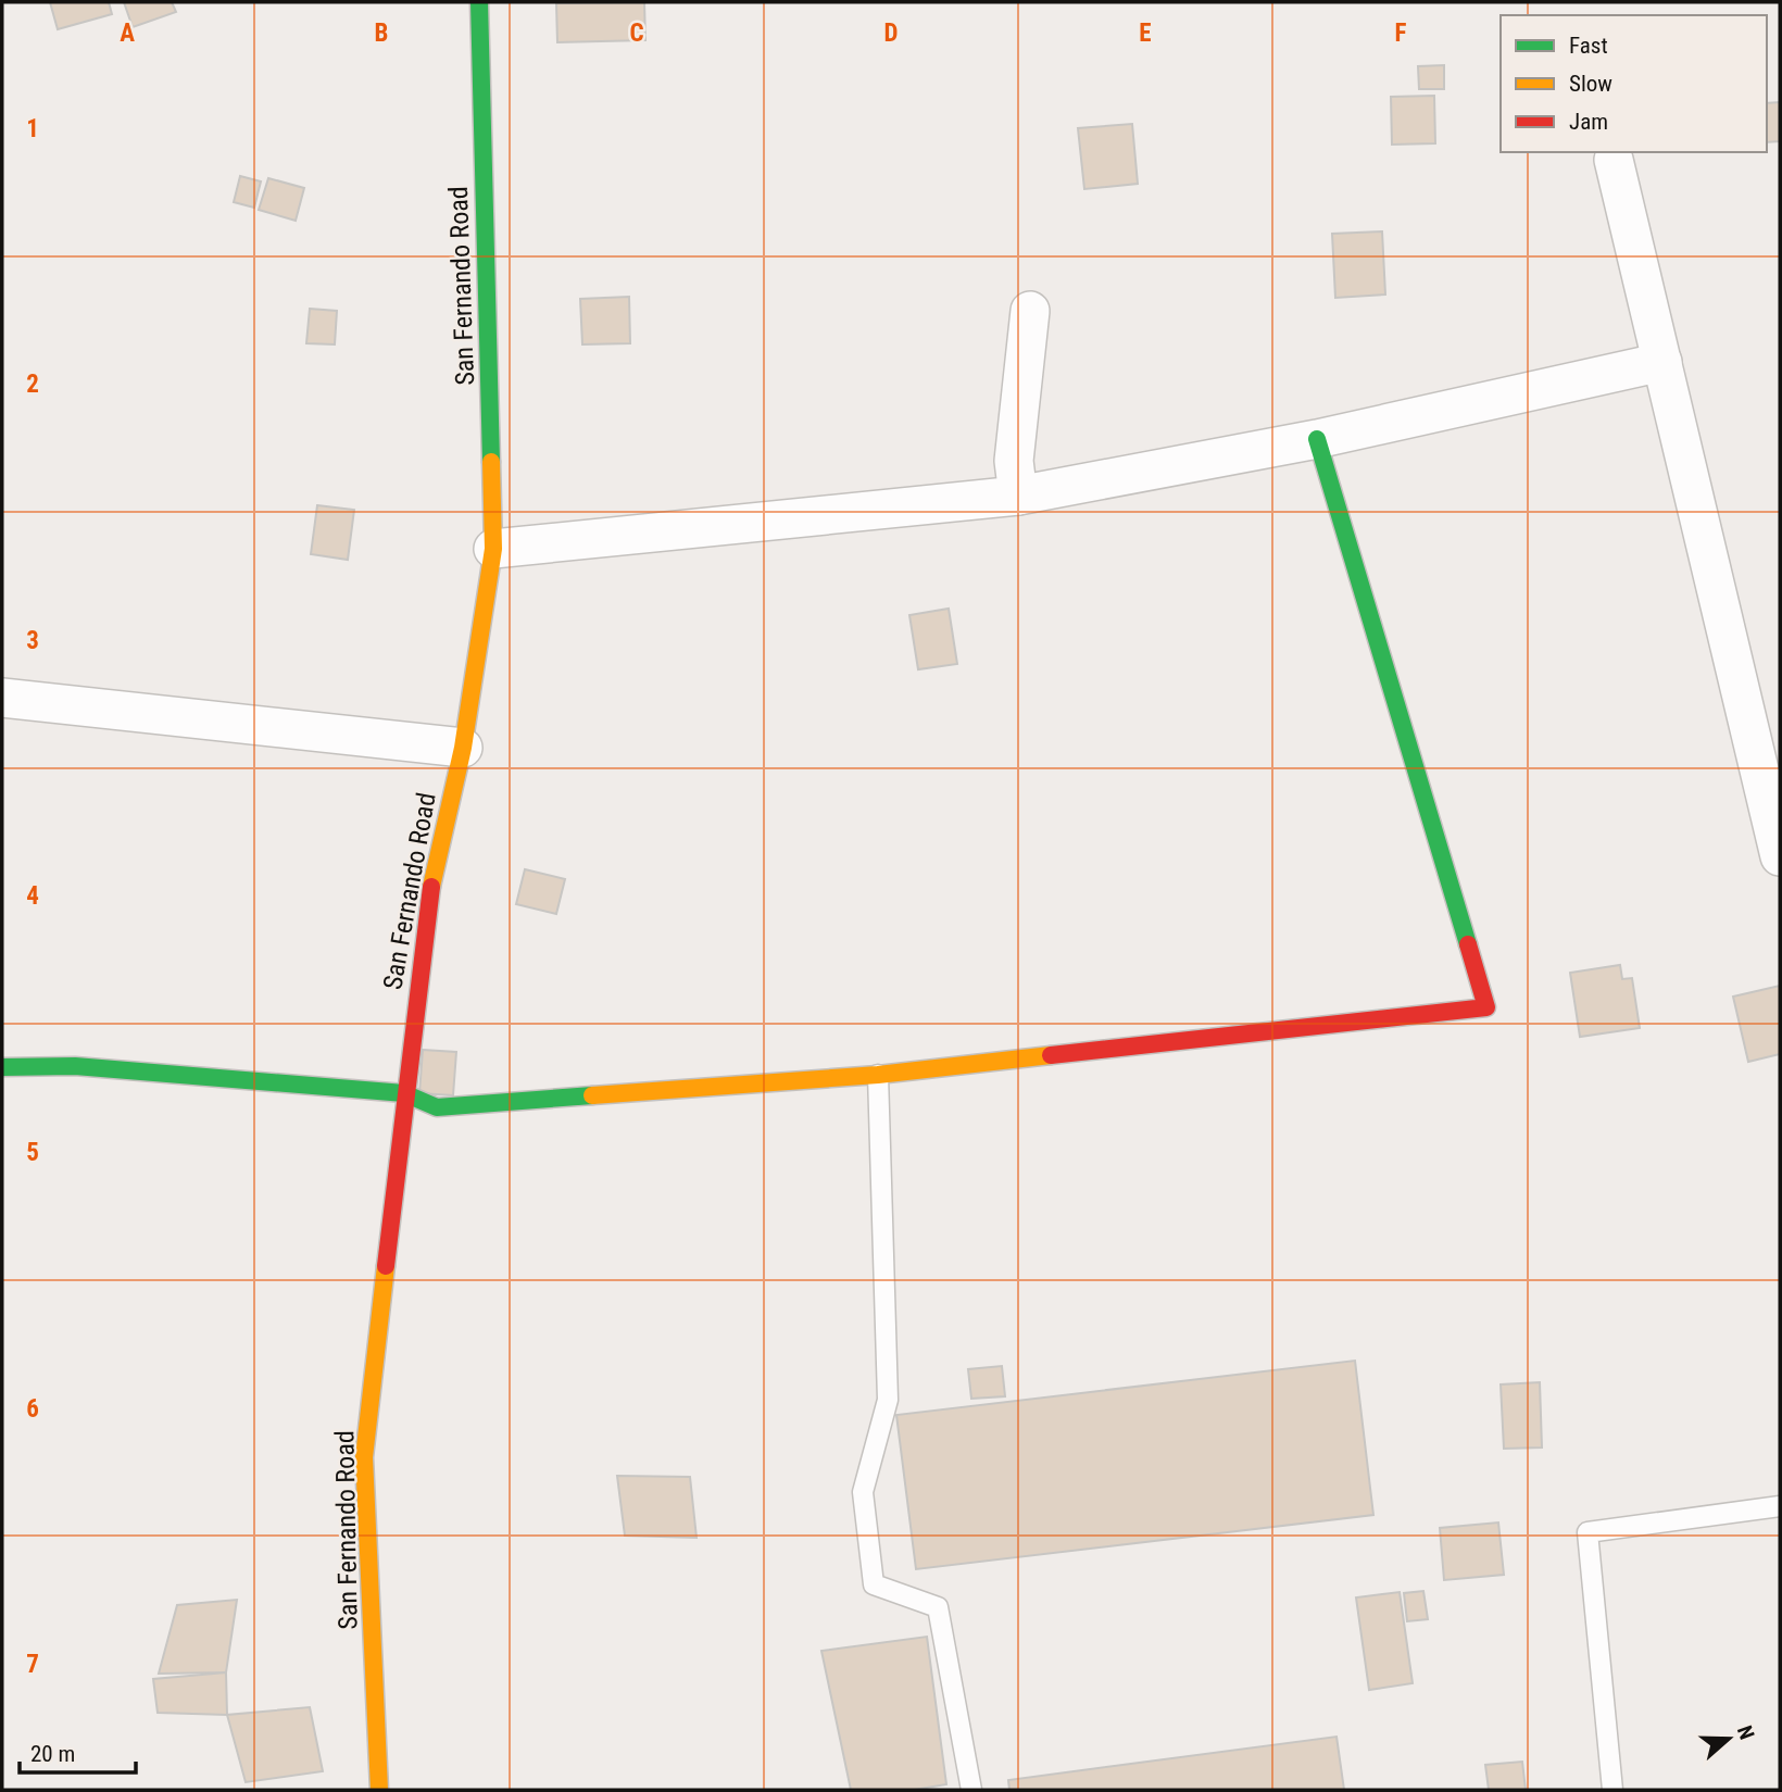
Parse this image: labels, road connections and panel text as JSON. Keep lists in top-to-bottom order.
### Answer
{
  "streets": {
    "street": ["San Fernando Road"]
  },
  "legend": ["Fast", "Slow", "Jam"],
  "scale_bar": "20 m",
  "north": "right",
  "grid": {
    "columns": [
      "A",
      "B",
      "C",
      "D",
      "E",
      "F"
    ],
    "rows": [
      "1",
      "2",
      "3",
      "4",
      "5",
      "6",
      "7"
    ]
  }
}
